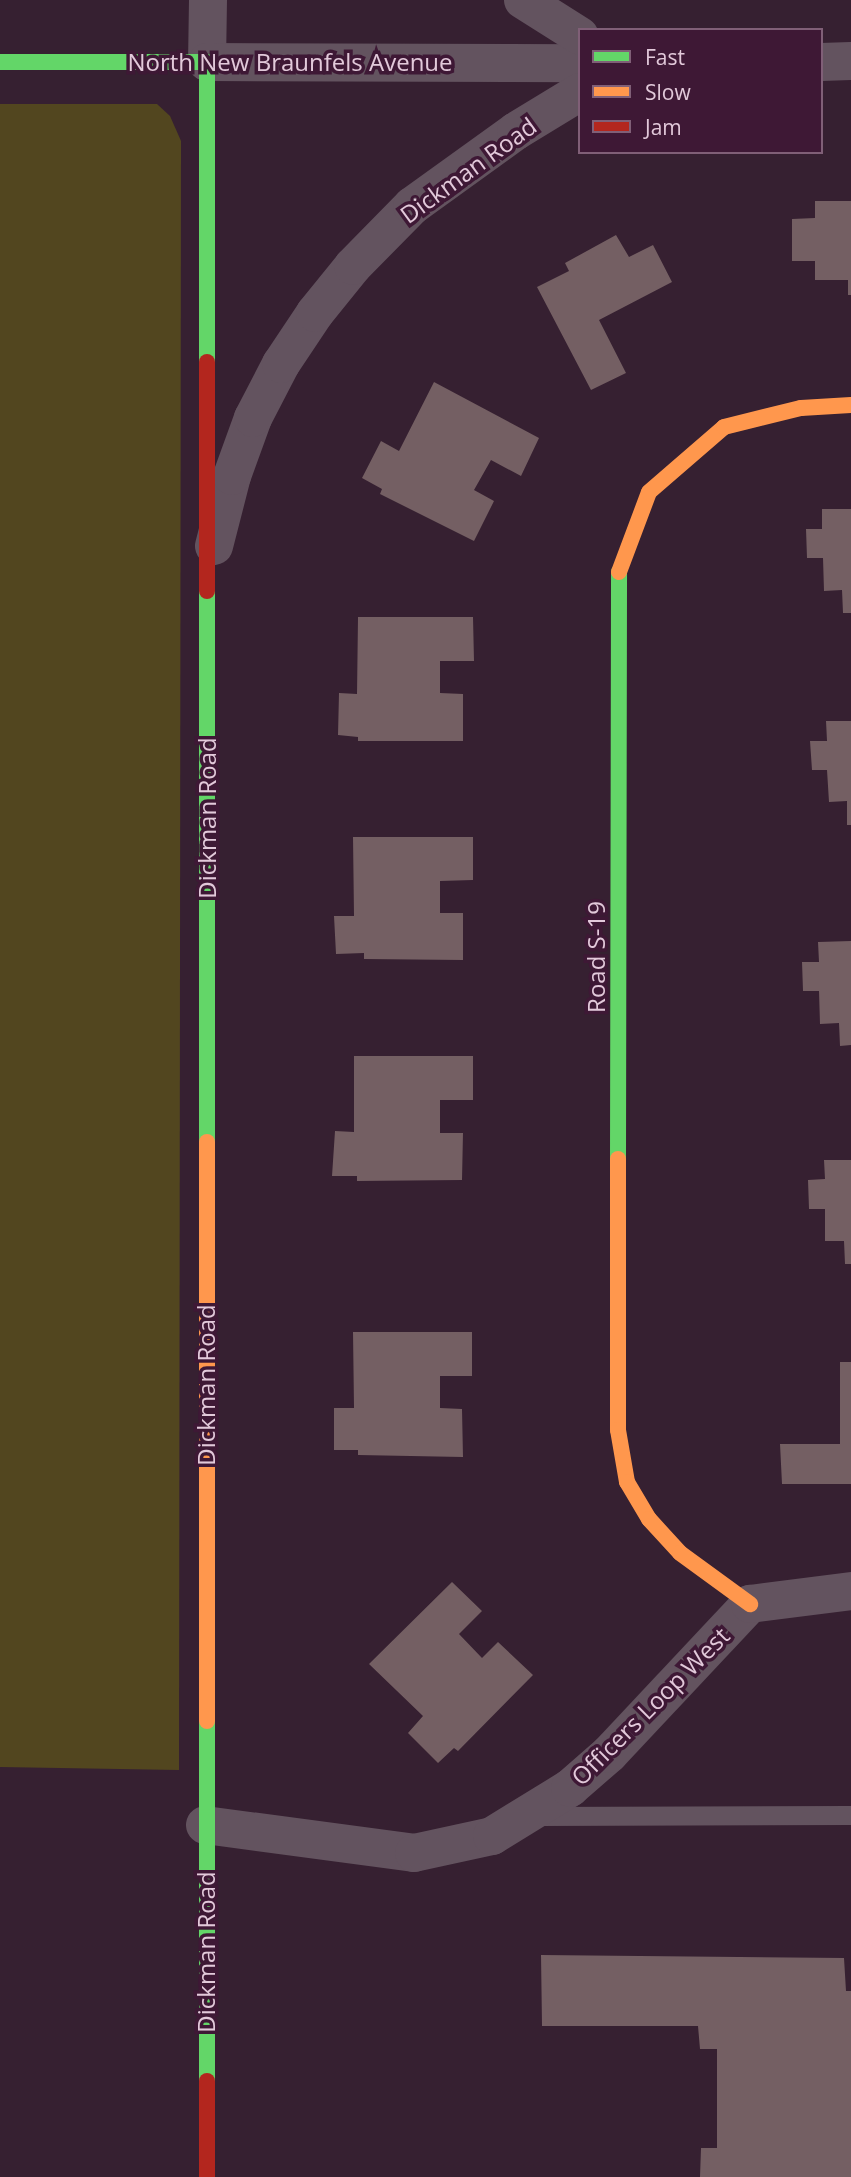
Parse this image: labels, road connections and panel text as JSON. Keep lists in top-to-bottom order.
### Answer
{
  "streets": {
    "street": [
      "North New Braunfels Avenue",
      "Dickman Road",
      "Road S-19",
      "Officers Loop West"
    ]
  },
  "crossings": [
    ["North New Braunfels Avenue", "Dickman Road"],
    ["Dickman Road", "Officers Loop West"],
    ["Road S-19", "Officers Loop West"]
  ],
  "legend": ["Fast", "Slow", "Jam"]
}
